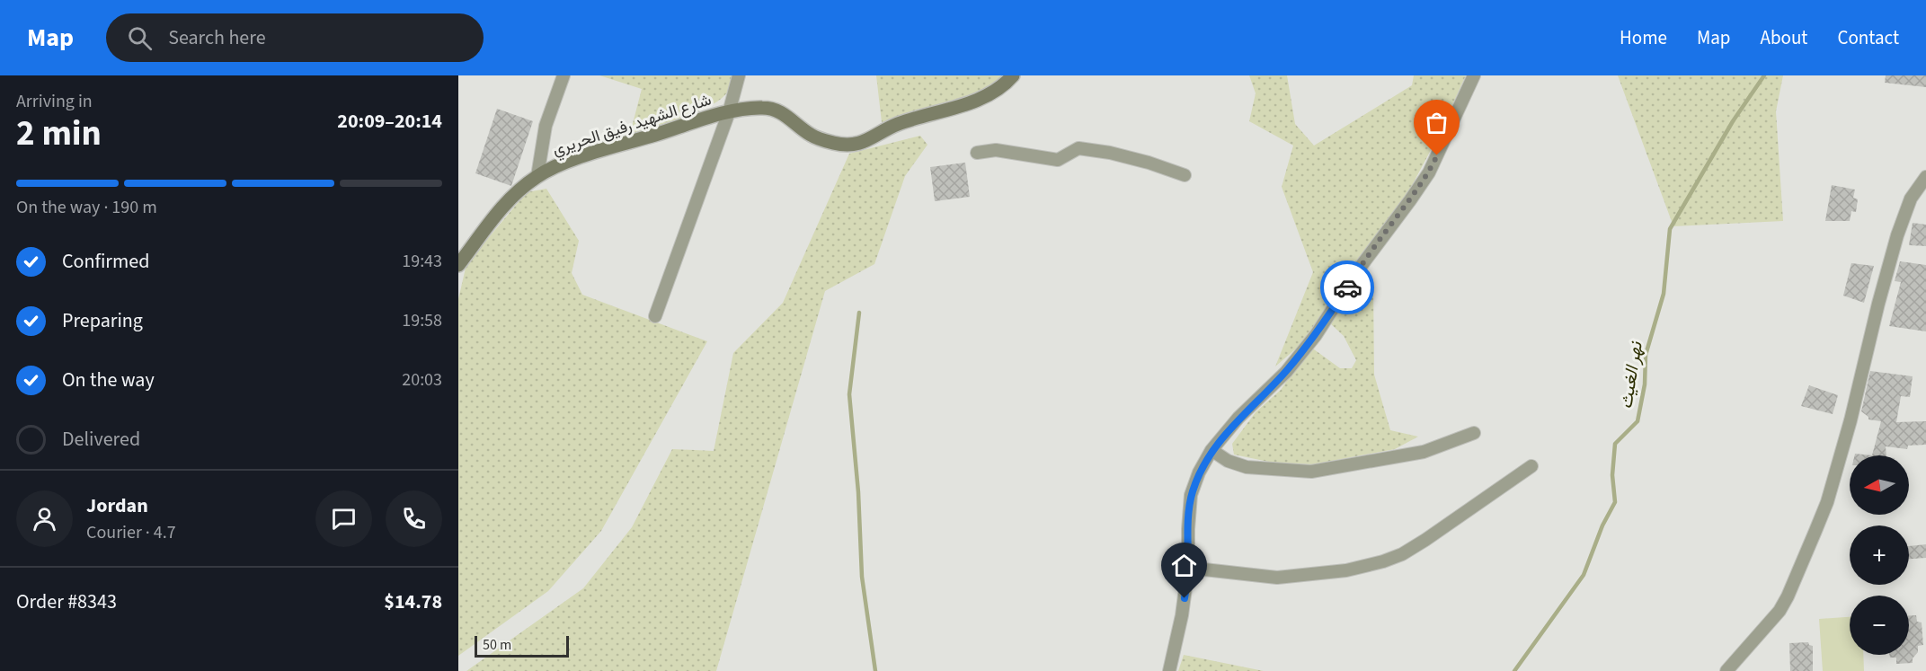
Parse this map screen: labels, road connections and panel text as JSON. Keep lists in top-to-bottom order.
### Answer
{
  "streets": {
    "street": ["شارع الشهيد رفيق الحريري"]
  },
  "water": ["نهر الغيث"],
  "scale_bar": "50 m",
  "north": "left",
  "page": {
    "header": "Map",
    "search": "Search here",
    "nav": [
      "Home",
      "Map",
      "About",
      "Contact"
    ],
    "heading": ["2 min", "Arriving in", "20:09–20:14"],
    "panel": [
      "Jordan",
      "Courier · 4.7",
      "Order #8343",
      "$14.78"
    ],
    "bar": "On the way · 190 m",
    "list": [
      ["Confirmed", "19:43"],
      ["Preparing", "19:58"],
      ["On the way", "20:03"],
      "Delivered"
    ],
    "map_buttons": ["+", "−"],
    "scale": "50 m"
  }
}
